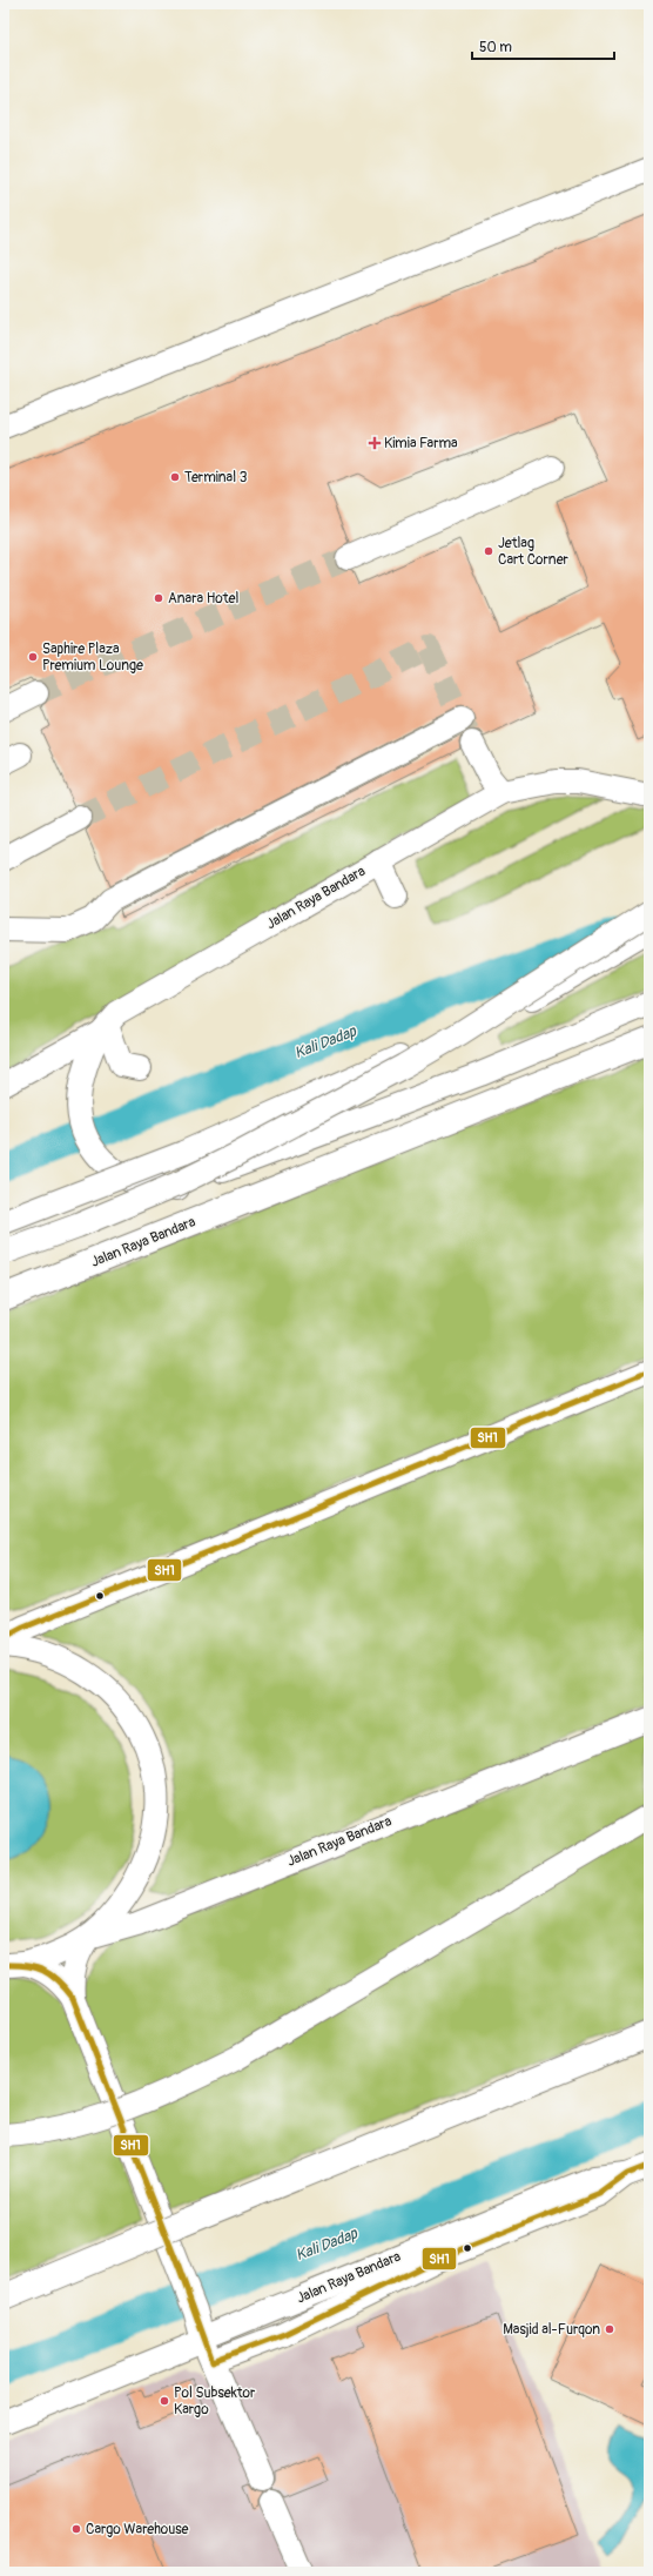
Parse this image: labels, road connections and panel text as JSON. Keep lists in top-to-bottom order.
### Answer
{
  "streets": {
    "main road": ["Jalan Raya Bandara"]
  },
  "water": ["Kali Dadap"],
  "places": {
    "health": ["Kimia Farma"],
    "other": [
      "Terminal 3",
      "Jetlag Cart Corner",
      "Anara Hotel",
      "Saphire Plaza Premium Lounge",
      "Masjid al-Furqon",
      "Pol Subsektor Kargo",
      "Cargo Warehouse"
    ]
  },
  "lines": ["transit line SH1"],
  "scale_bar": "50 m"
}
